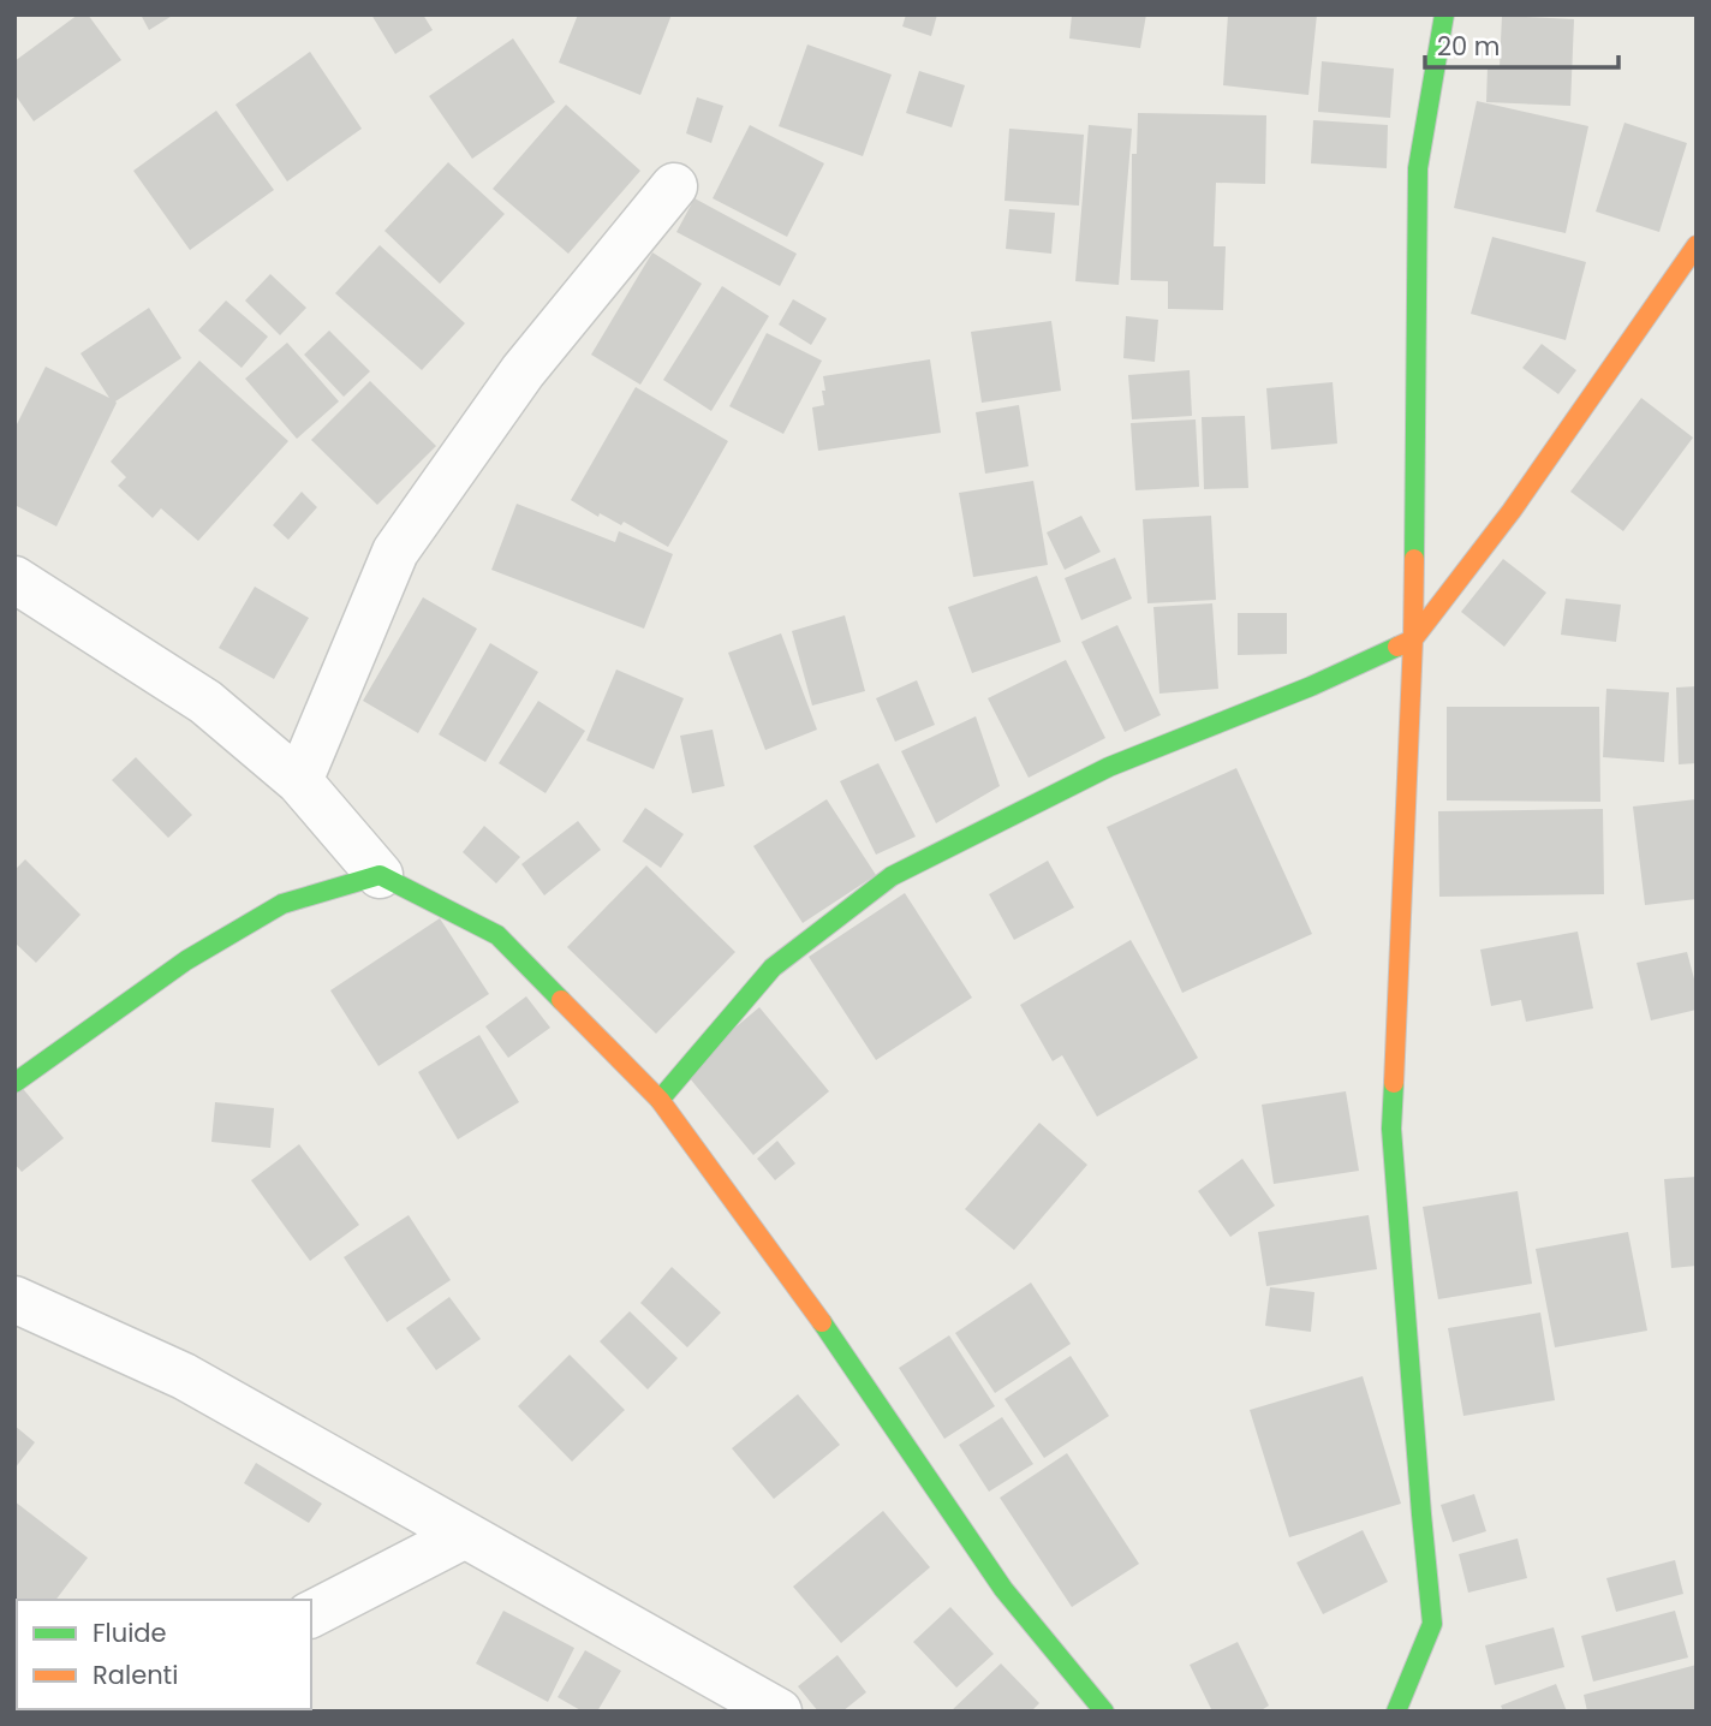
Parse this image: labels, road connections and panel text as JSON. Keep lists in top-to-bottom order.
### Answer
{
  "legend": ["Fluide", "Ralenti"],
  "scale_bar": "20 m"
}
